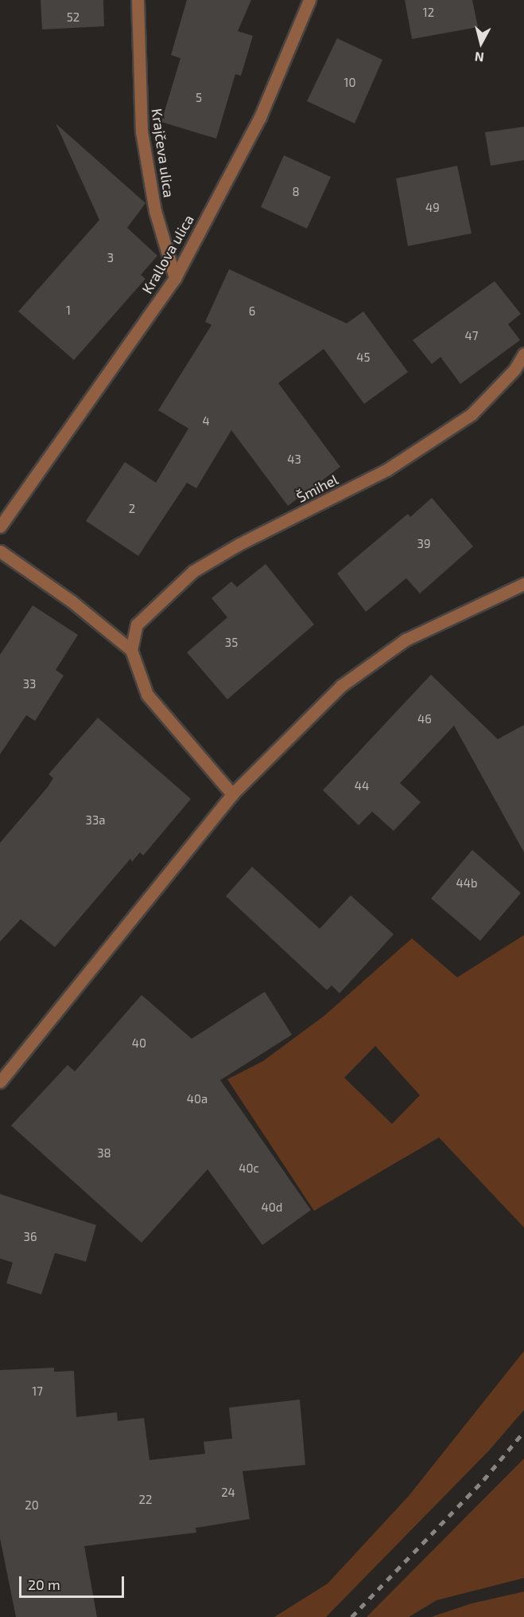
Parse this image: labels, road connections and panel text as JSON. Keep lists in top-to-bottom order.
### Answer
{
  "streets": {
    "street": ["Krajčeva ulica", "Krallova ulica", "Šmihel"]
  },
  "crossings": [
    ["Krajčeva ulica", "Krallova ulica"]
  ],
  "house_numbers": [
    "12",
    "52",
    "10",
    "5",
    "8",
    "49",
    "3",
    "1",
    "6",
    "47",
    "45",
    "4",
    "43",
    "2",
    "39",
    "35",
    "33",
    "46",
    "44",
    "33a",
    "44b",
    "40",
    "40a",
    "38",
    "40c",
    "40d",
    "36",
    "17",
    "24",
    "22",
    "20"
  ],
  "scale_bar": "20 m",
  "north": "bottom"
}
